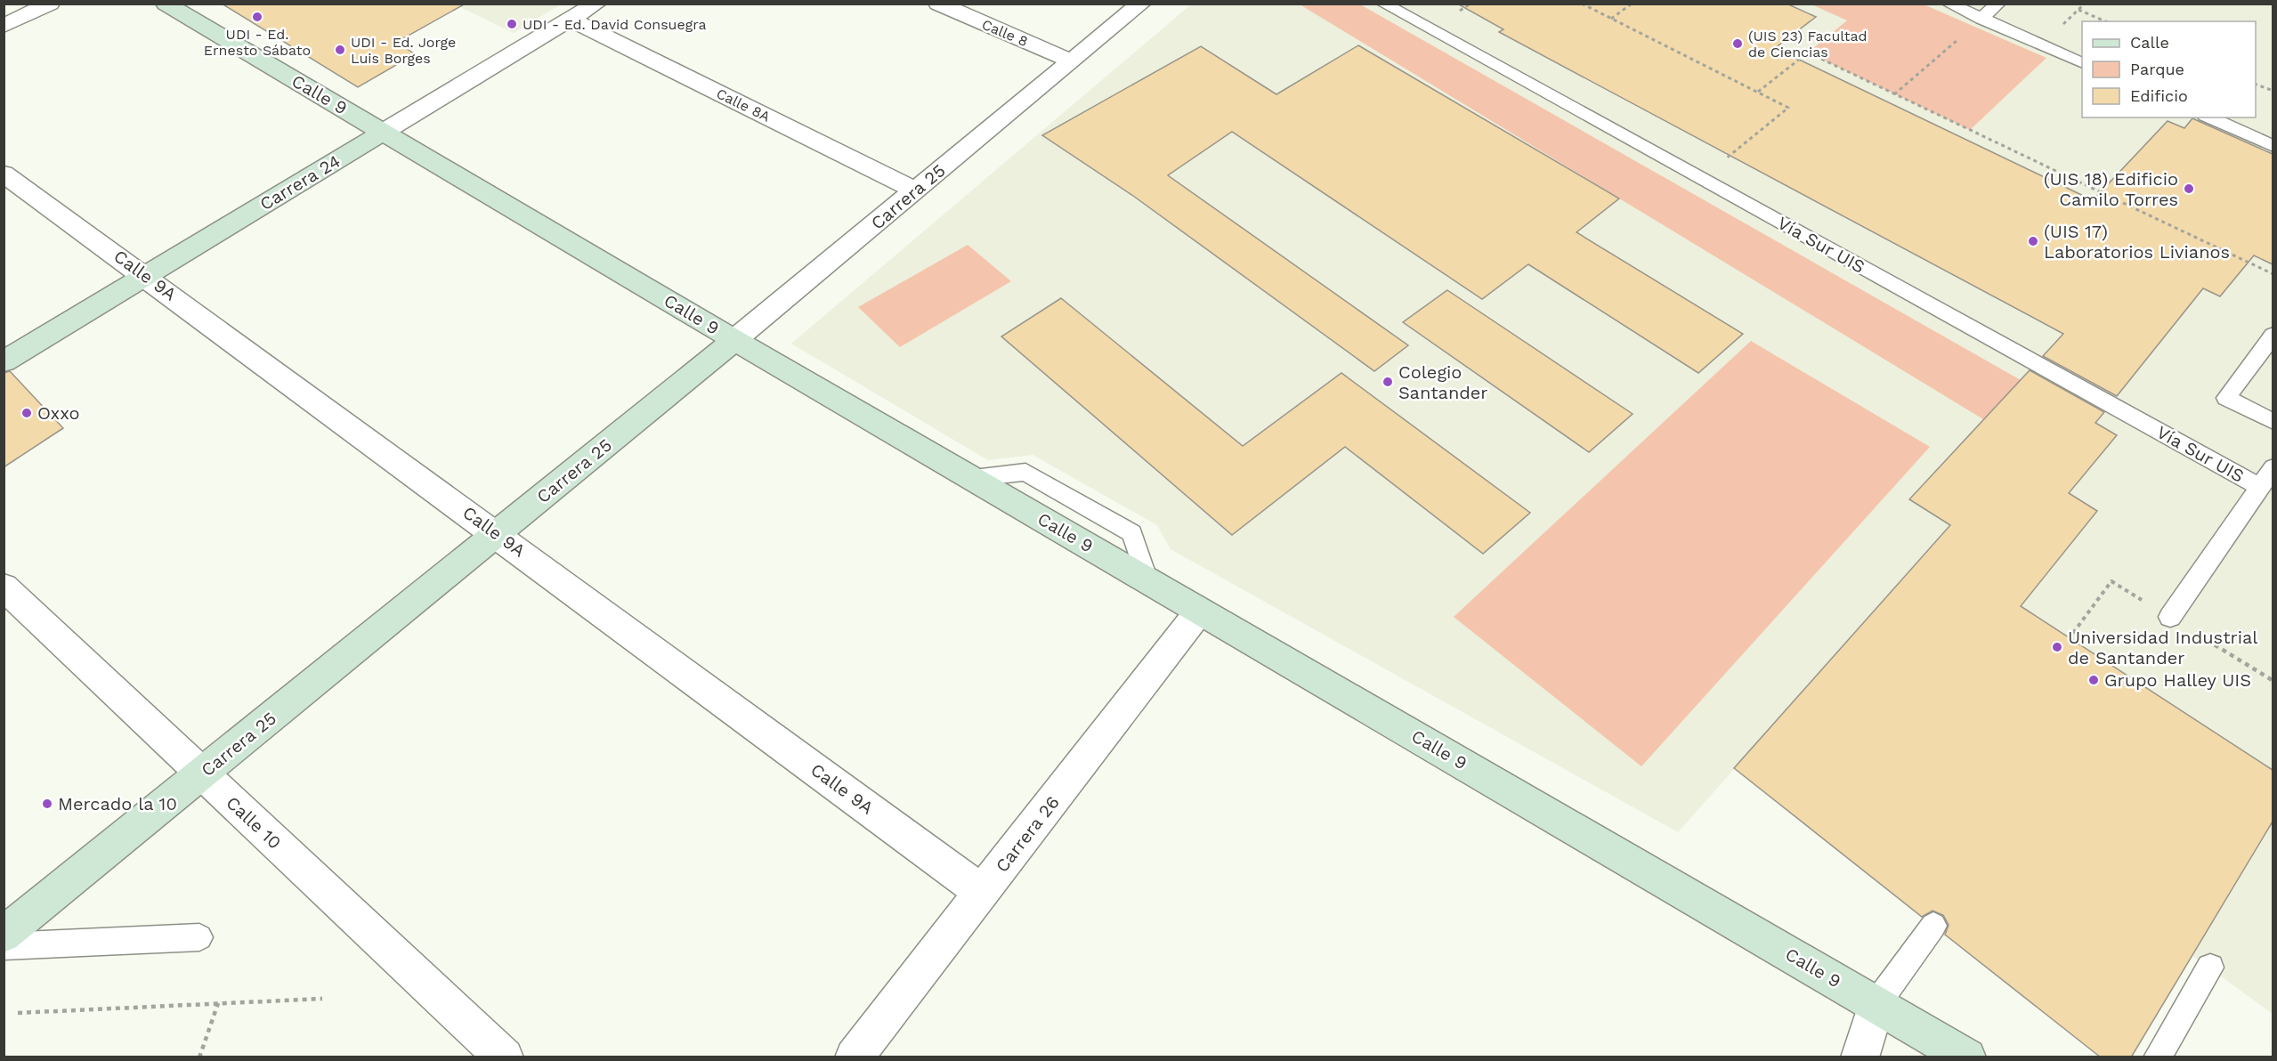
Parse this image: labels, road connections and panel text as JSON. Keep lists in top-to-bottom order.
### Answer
{
  "streets": {
    "street": [
      "Calle 8",
      "Calle 9",
      "Calle 8A",
      "Carrera 24",
      "Carrera 25",
      "Calle 9A",
      "Calle 10",
      "Carrera 26"
    ],
    "lane": ["Vía Sur UIS"]
  },
  "crossings": [
    ["Calle 8", "Carrera 25"],
    ["Calle 9", "Carrera 24"],
    ["Calle 9", "Carrera 25"],
    ["Calle 9", "Carrera 26"],
    ["Calle 8A", "Carrera 24"],
    ["Calle 8A", "Carrera 25"],
    ["Carrera 24", "Calle 9A"],
    ["Carrera 25", "Calle 9A"],
    ["Carrera 25", "Calle 10"],
    ["Calle 9A", "Carrera 26"]
  ],
  "places": [
    "UDI - Ed. Ernesto Sábato",
    "UDI - Ed. David Consuegra",
    "(UIS 23) Facultad de Ciencias",
    "UDI - Ed. Jorge Luis Borges",
    "(UIS 18) Edificio Camilo Torres",
    "(UIS 17) Laboratorios Livianos",
    "Colegio Santander",
    "Oxxo",
    "Universidad Industrial de Santander",
    "Grupo Halley UIS",
    "Mercado la 10"
  ],
  "legend": ["Calle", "Parque", "Edificio"]
}
